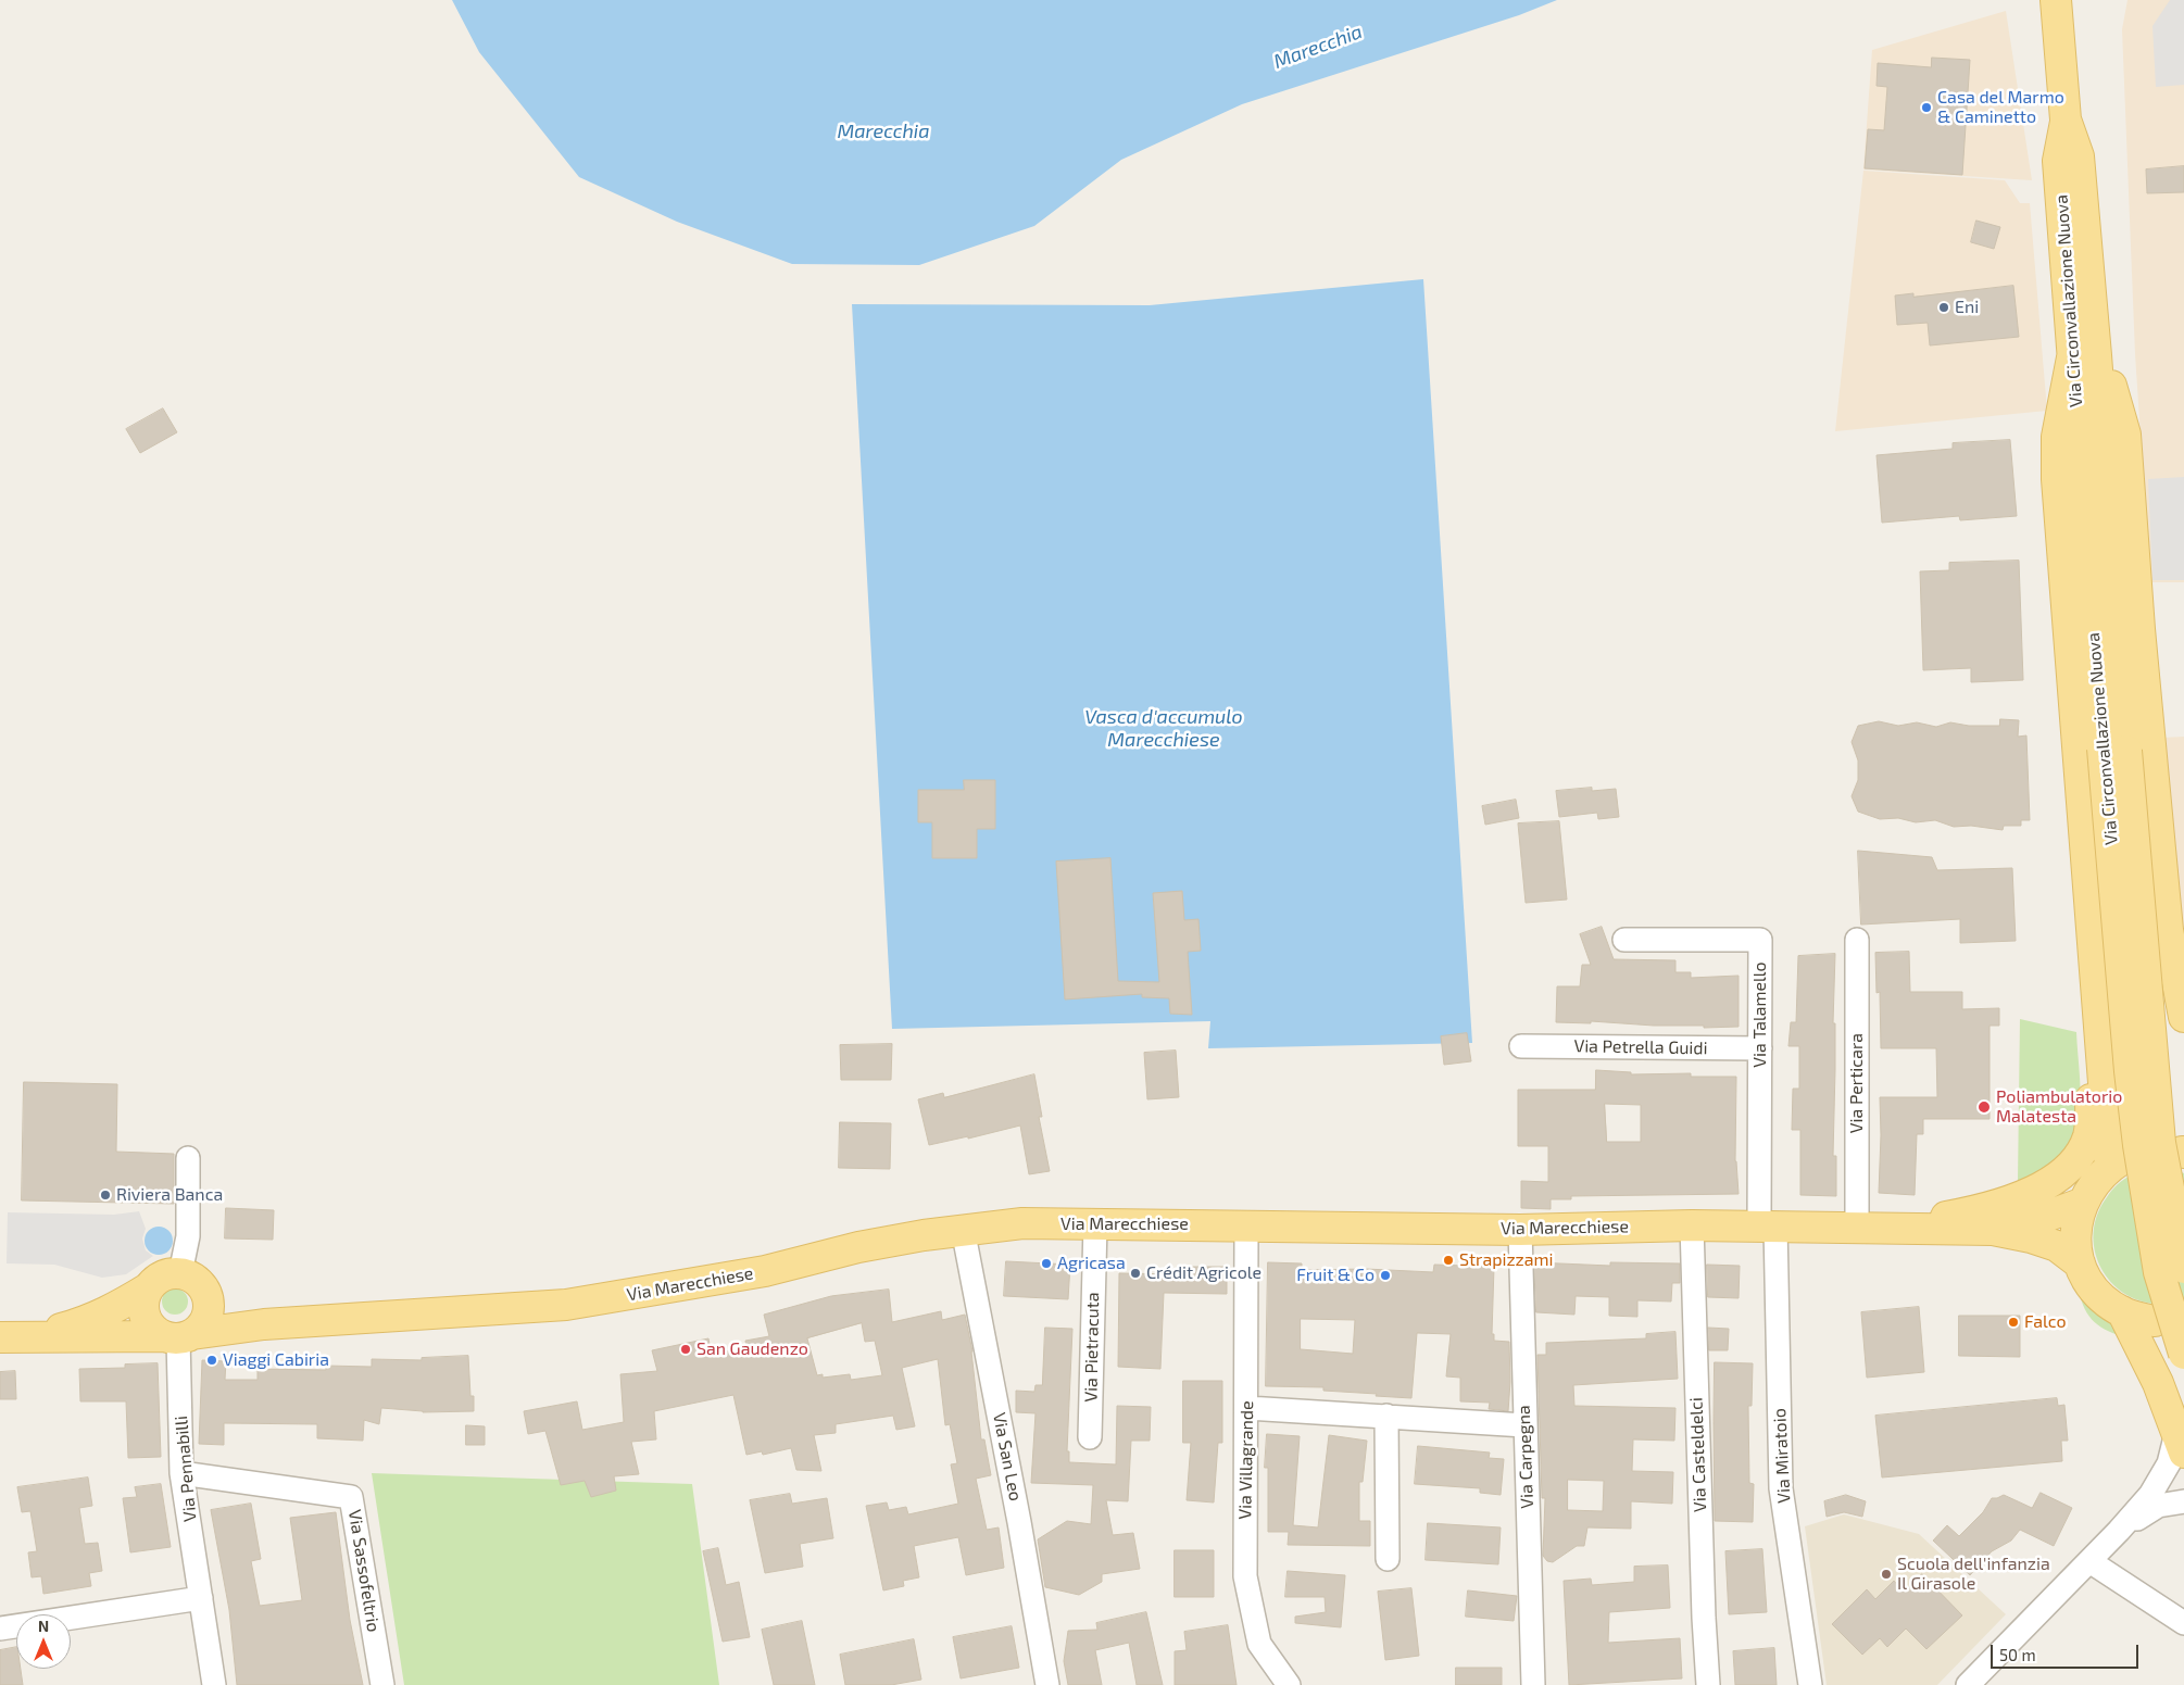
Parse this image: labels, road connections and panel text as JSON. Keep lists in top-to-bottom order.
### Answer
{
  "streets": {
    "main road": ["Via Circonvallazione Nuova", "Via Marecchiese"],
    "street": [
      "Via Talamello",
      "Via Petrella Guidi",
      "Via Perticara",
      "Via Pietracuta",
      "Via Casteldelci",
      "Via Miratoio",
      "Via San Leo",
      "Via Carpegna",
      "Via Villagrande",
      "Via Pennabilli",
      "Via Sassofeltrio"
    ]
  },
  "crossings": [
    ["Via Talamello", "Via Petrella Guidi"],
    ["Via Talamello", "Via Marecchiese"],
    ["Via Talamello", "Via Miratoio"],
    ["Via Perticara", "Via Marecchiese"],
    ["Via Marecchiese", "Via Pietracuta"],
    ["Via Marecchiese", "Via Casteldelci"],
    ["Via Marecchiese", "Via Miratoio"],
    ["Via Marecchiese", "Via San Leo"],
    ["Via Marecchiese", "Via Carpegna"],
    ["Via Marecchiese", "Via Villagrande"],
    ["Via Marecchiese", "Via Pennabilli"],
    ["Via Pennabilli", "Via Sassofeltrio"]
  ],
  "water": ["Marecchia", "Vasca d'accumulo Marecchiese"],
  "places": [
    "Casa del Marmo & Caminetto",
    "Eni",
    "Poliambulatorio Malatesta",
    "Riviera Banca",
    "Strapizzami",
    "Agricasa",
    "Crédit Agricole",
    "Fruit & Co",
    "Falco",
    "San Gaudenzo",
    "Viaggi Cabiria",
    "Scuola dell'infanzia Il Girasole"
  ],
  "scale_bar": "50 m",
  "north": "top"
}
